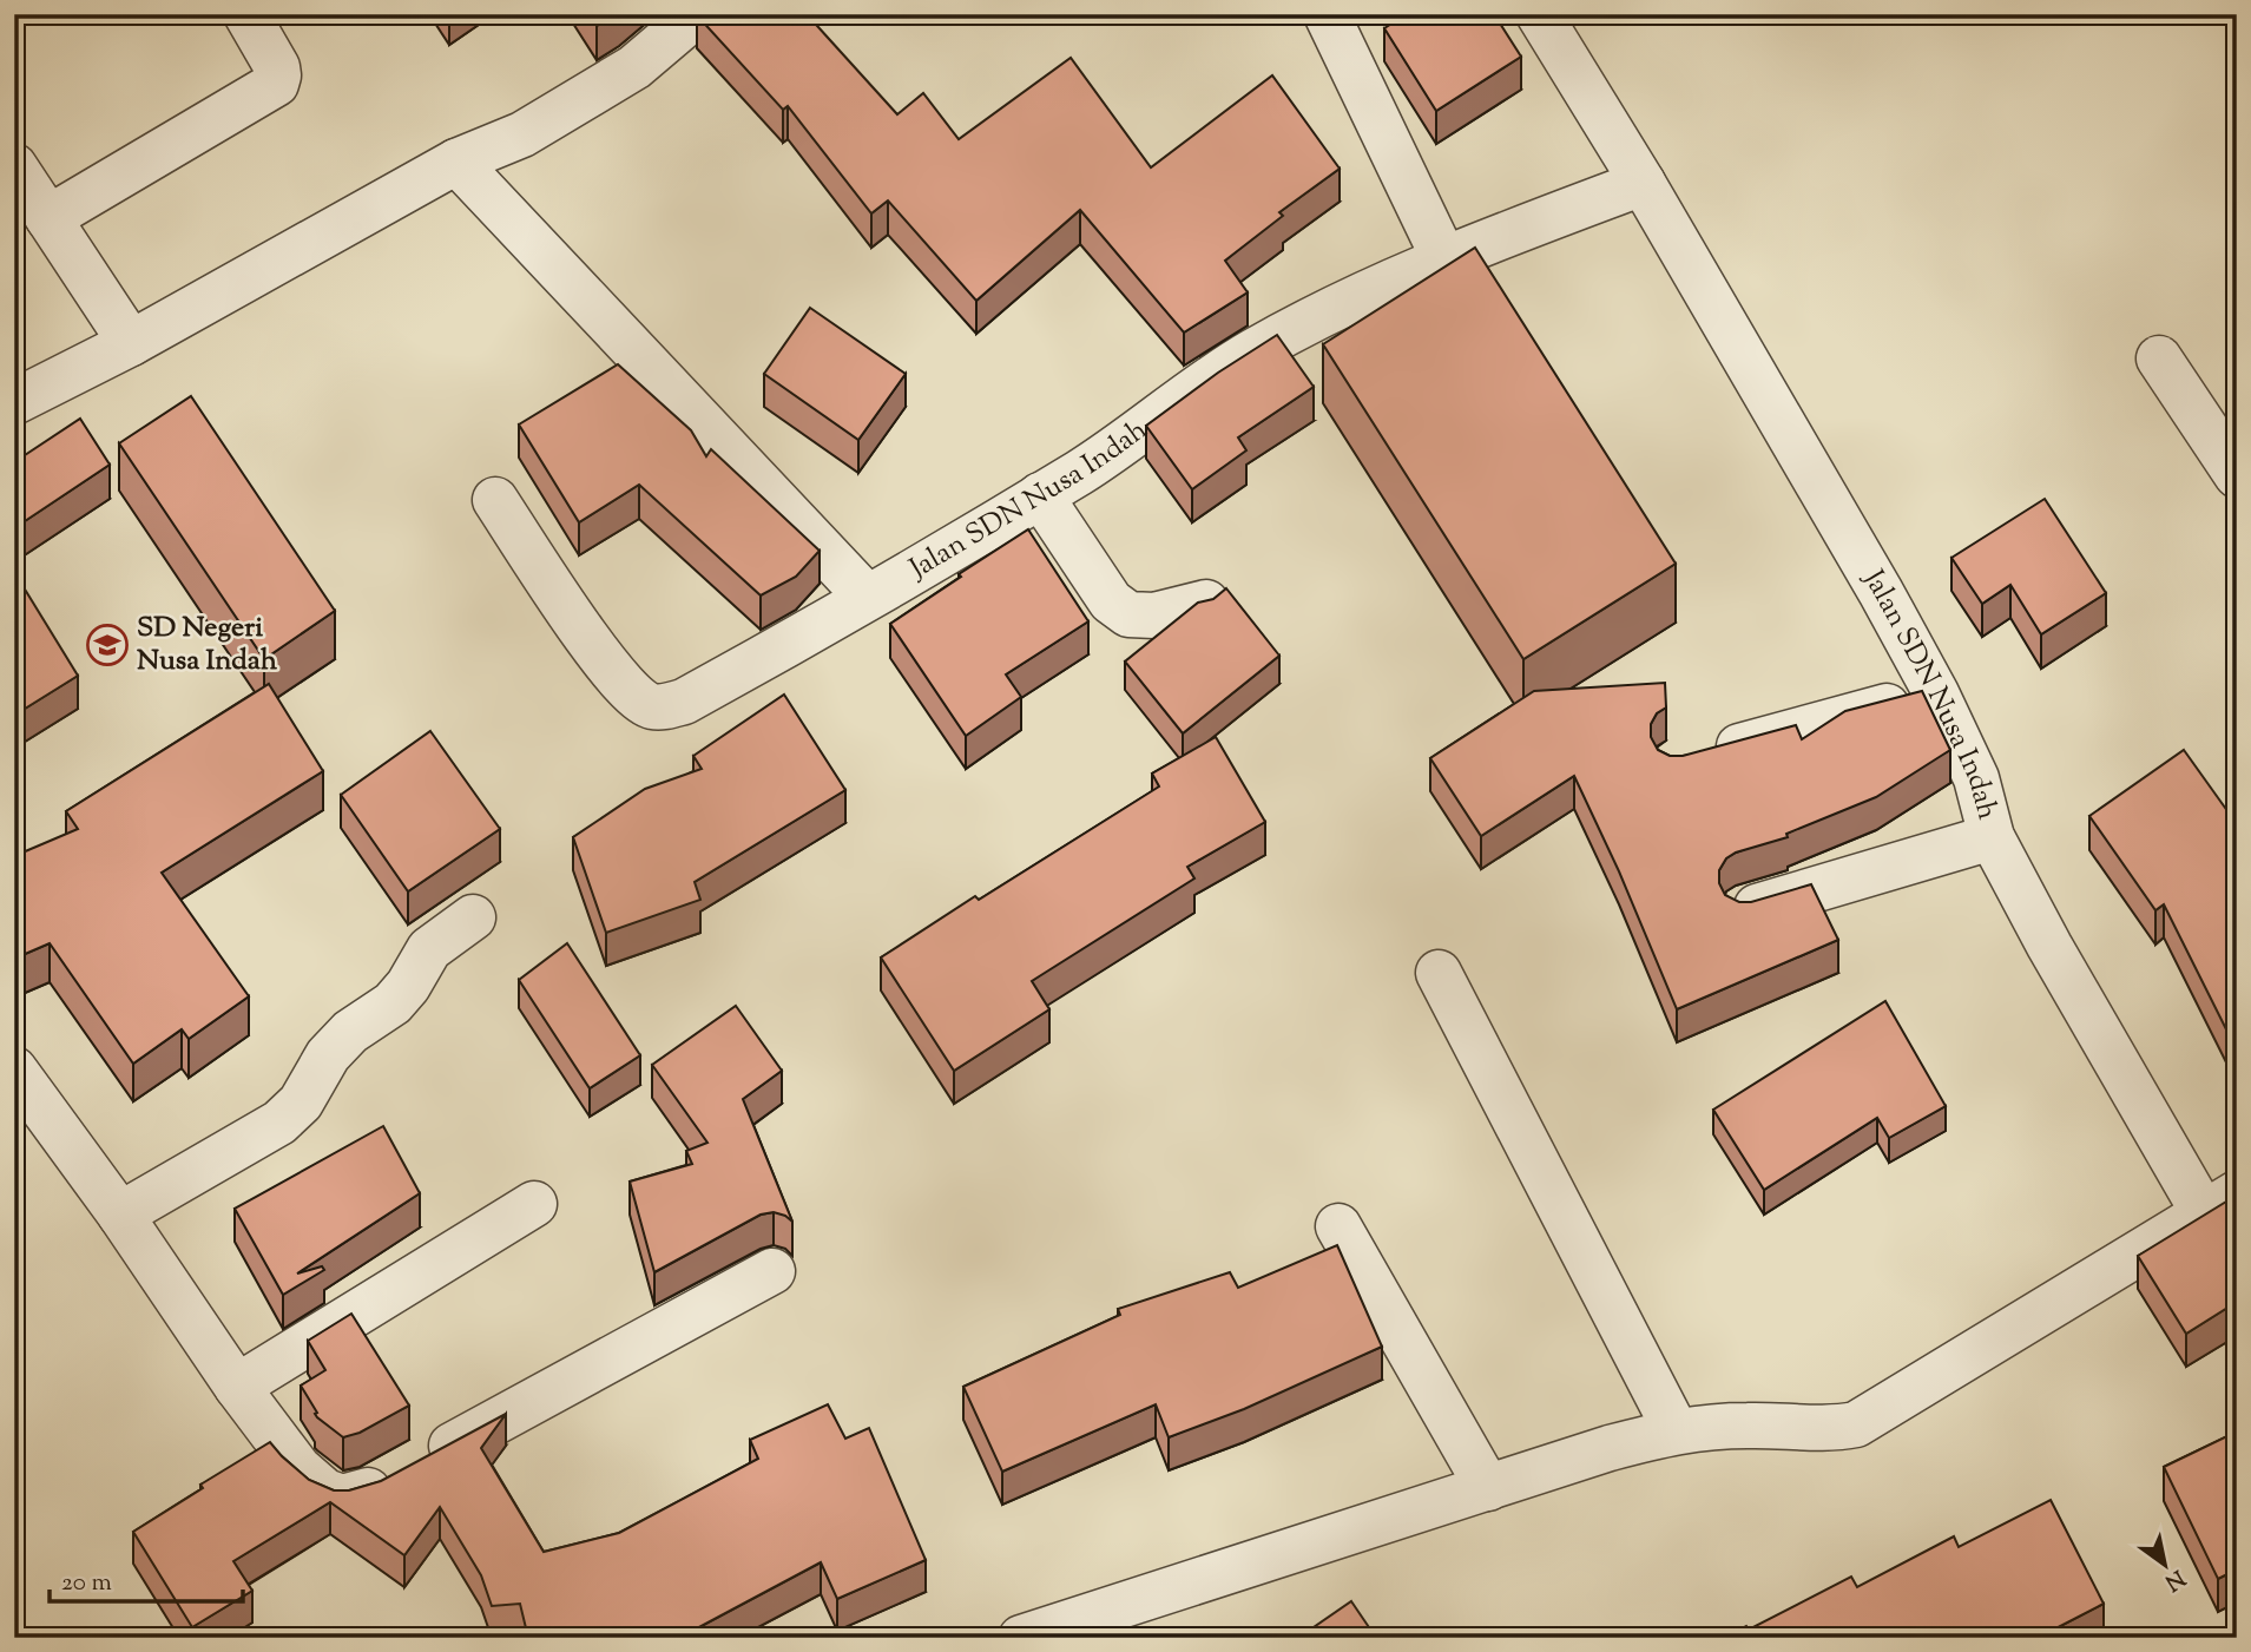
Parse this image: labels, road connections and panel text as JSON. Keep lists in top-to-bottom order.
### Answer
{
  "streets": {
    "street": ["Jalan SDN Nusa Indah"]
  },
  "places": {
    "school or university": ["SD Negeri Nusa Indah"]
  },
  "scale_bar": "20 m",
  "north": "bottom right"
}
